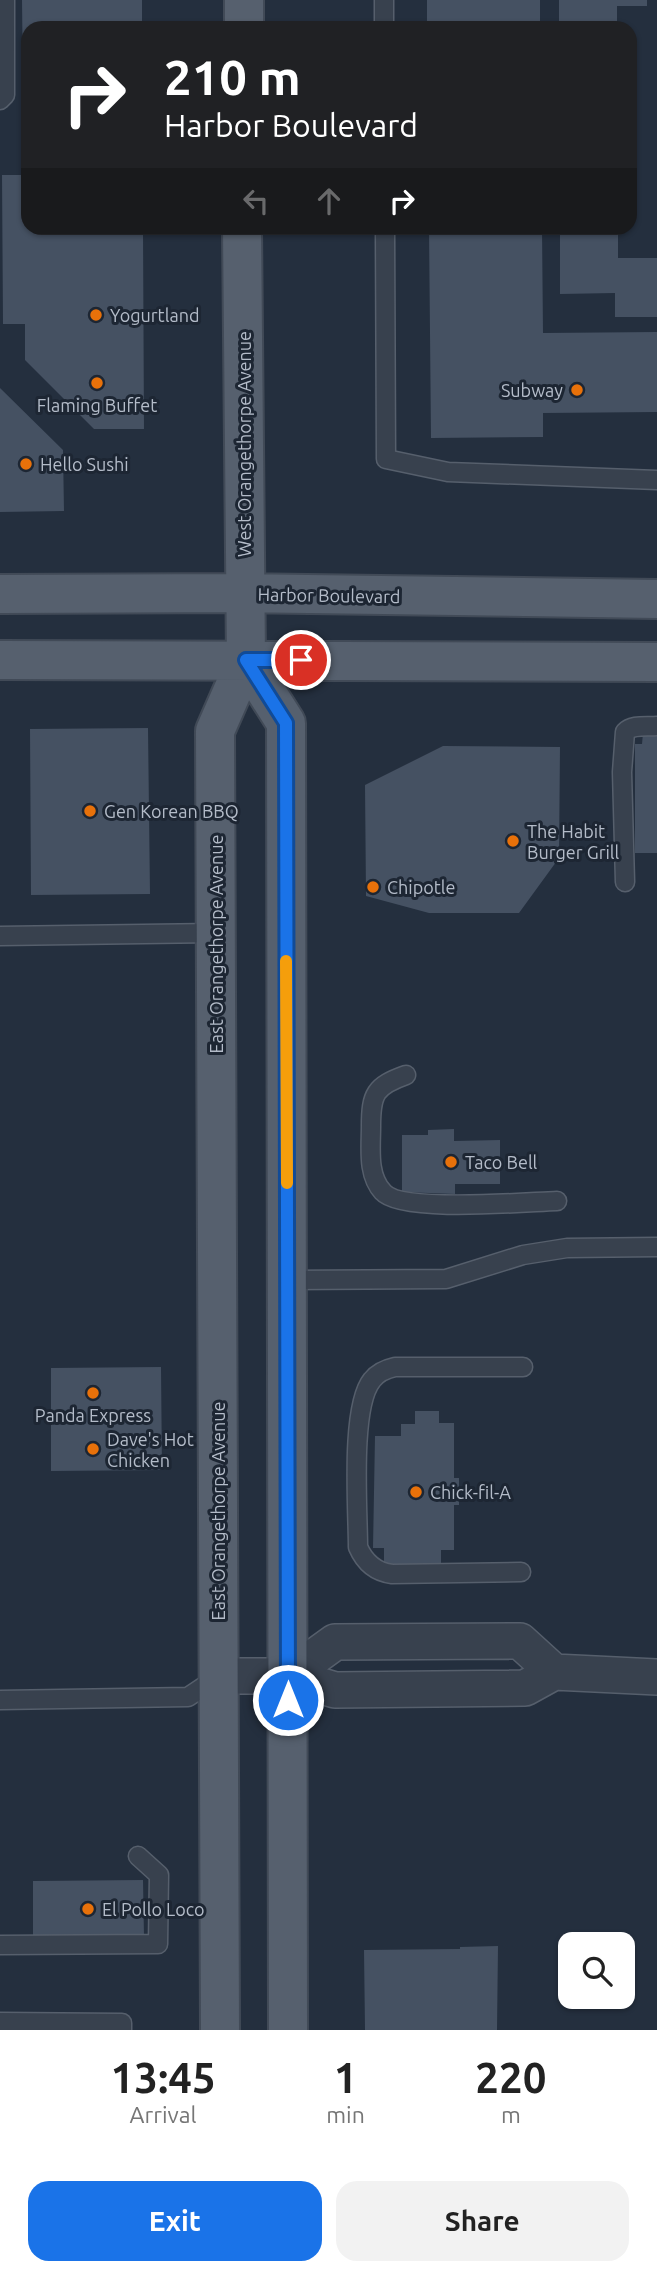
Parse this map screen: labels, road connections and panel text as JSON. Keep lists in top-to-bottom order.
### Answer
{
  "streets": {
    "main road": ["West Orangethorpe Avenue", "Harbor Boulevard", "East Orangethorpe Avenue"]
  },
  "crossings": [
    ["West Orangethorpe Avenue", "Harbor Boulevard"],
    ["West Orangethorpe Avenue", "East Orangethorpe Avenue"]
  ],
  "places": [
    "Yogurtland",
    "Flaming Buffet",
    "Subway",
    "Hello Sushi",
    "Gen Korean BBQ",
    "The Habit Burger Grill",
    "Chipotle",
    "Taco Bell",
    "Panda Express",
    "Dave's Hot Chicken",
    "Chick-fil-A",
    "El Pollo Loco"
  ],
  "page": {
    "turn": ["210 m", "Harbor Boulevard"],
    "eta": [
      "13:45",
      "Arrival",
      "1",
      "min",
      "220",
      "m"
    ],
    "buttons": ["Exit", "Share"]
  }
}
